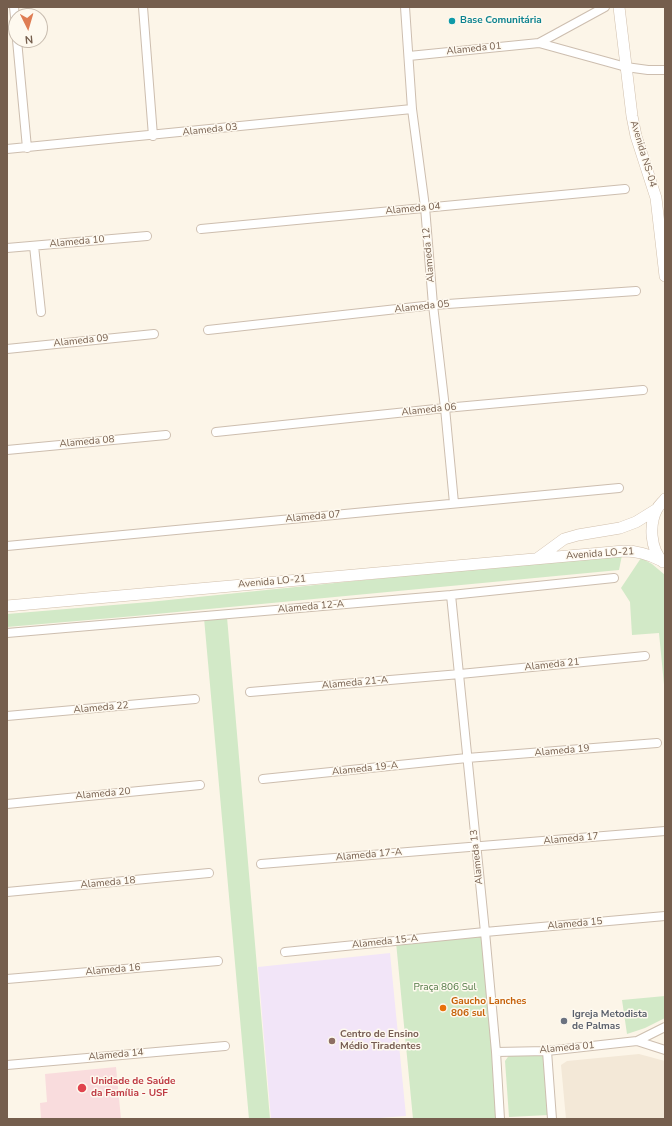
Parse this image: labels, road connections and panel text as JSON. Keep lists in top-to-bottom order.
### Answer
{
  "streets": {
    "street": [
      "Alameda 01",
      "Alameda 03",
      "Avenida NS-04",
      "Alameda 04",
      "Alameda 10",
      "Alameda 12",
      "Alameda 05",
      "Alameda 09",
      "Alameda 06",
      "Alameda 08",
      "Alameda 07",
      "Avenida LO-21",
      "Alameda 12-A",
      "Alameda 21",
      "Alameda 21-A",
      "Alameda 22",
      "Alameda 19",
      "Alameda 19-A",
      "Alameda 20",
      "Alameda 17",
      "Alameda 17-A",
      "Alameda 13",
      "Alameda 18",
      "Alameda 15",
      "Alameda 15-A",
      "Alameda 16",
      "Alameda 14"
    ]
  },
  "crossings": [
    ["Alameda 01", "Alameda 12"],
    ["Alameda 01", "Alameda 13"],
    ["Alameda 03", "Alameda 12"],
    ["Alameda 04", "Alameda 12"],
    ["Alameda 12", "Alameda 05"],
    ["Alameda 12", "Alameda 06"],
    ["Alameda 12", "Alameda 07"],
    ["Alameda 12-A", "Alameda 13"],
    ["Alameda 21", "Alameda 21-A"],
    ["Alameda 21", "Alameda 13"],
    ["Alameda 21-A", "Alameda 13"],
    ["Alameda 19", "Alameda 19-A"],
    ["Alameda 19", "Alameda 13"],
    ["Alameda 19-A", "Alameda 13"],
    ["Alameda 17", "Alameda 17-A"],
    ["Alameda 17", "Alameda 13"],
    ["Alameda 17-A", "Alameda 13"],
    ["Alameda 13", "Alameda 15"],
    ["Alameda 13", "Alameda 15-A"],
    ["Alameda 15", "Alameda 15-A"]
  ],
  "parks": ["Praça 806 Sul"],
  "places": [
    "Base Comunitária",
    "Gaucho Lanches 806 sul",
    "Igreja Metodista de Palmas",
    "Centro de Ensino Médio Tiradentes",
    "Unidade de Saúde da Família - USF"
  ],
  "north": "bottom"
}
